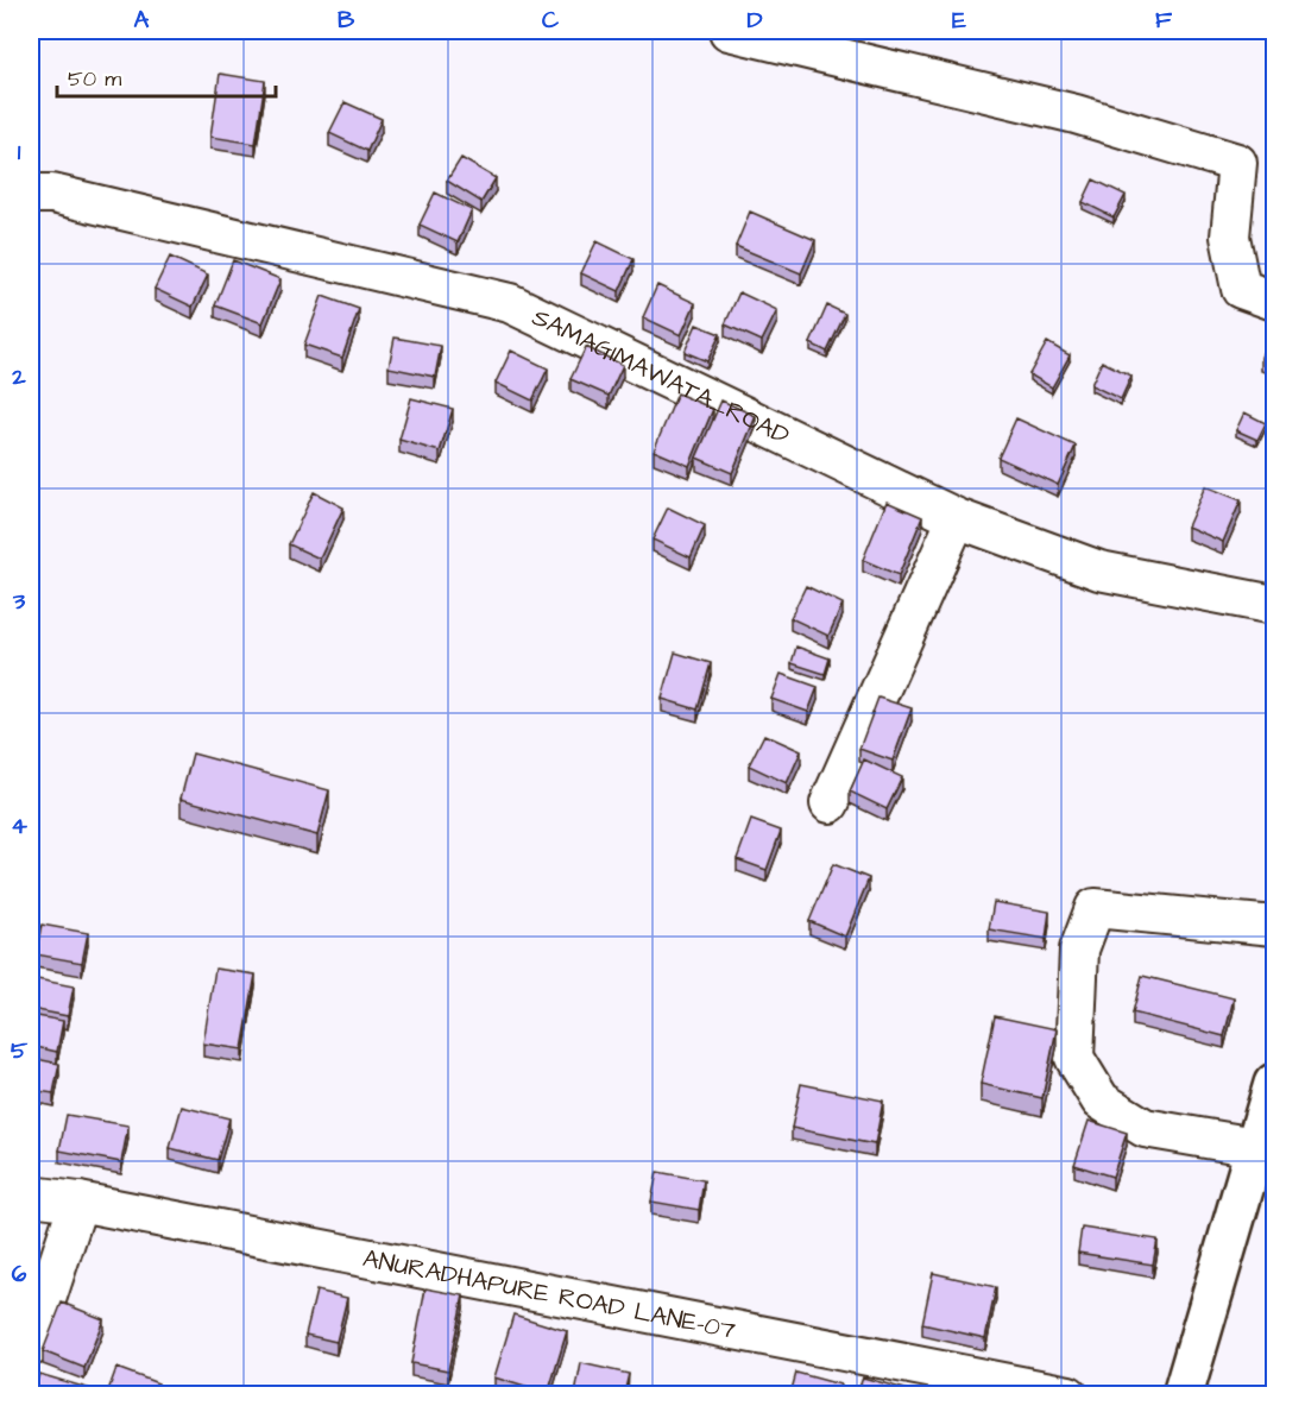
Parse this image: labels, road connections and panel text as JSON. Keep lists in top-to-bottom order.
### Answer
{
  "streets": {
    "street": ["SAMAGIMAWATA_ROAD", "ANURADHAPURE ROAD LANE-07"]
  },
  "scale_bar": "50 m",
  "grid": {
    "columns": [
      "A",
      "B",
      "C",
      "D",
      "E",
      "F"
    ],
    "rows": [
      "1",
      "2",
      "3",
      "4",
      "5",
      "6"
    ]
  }
}
